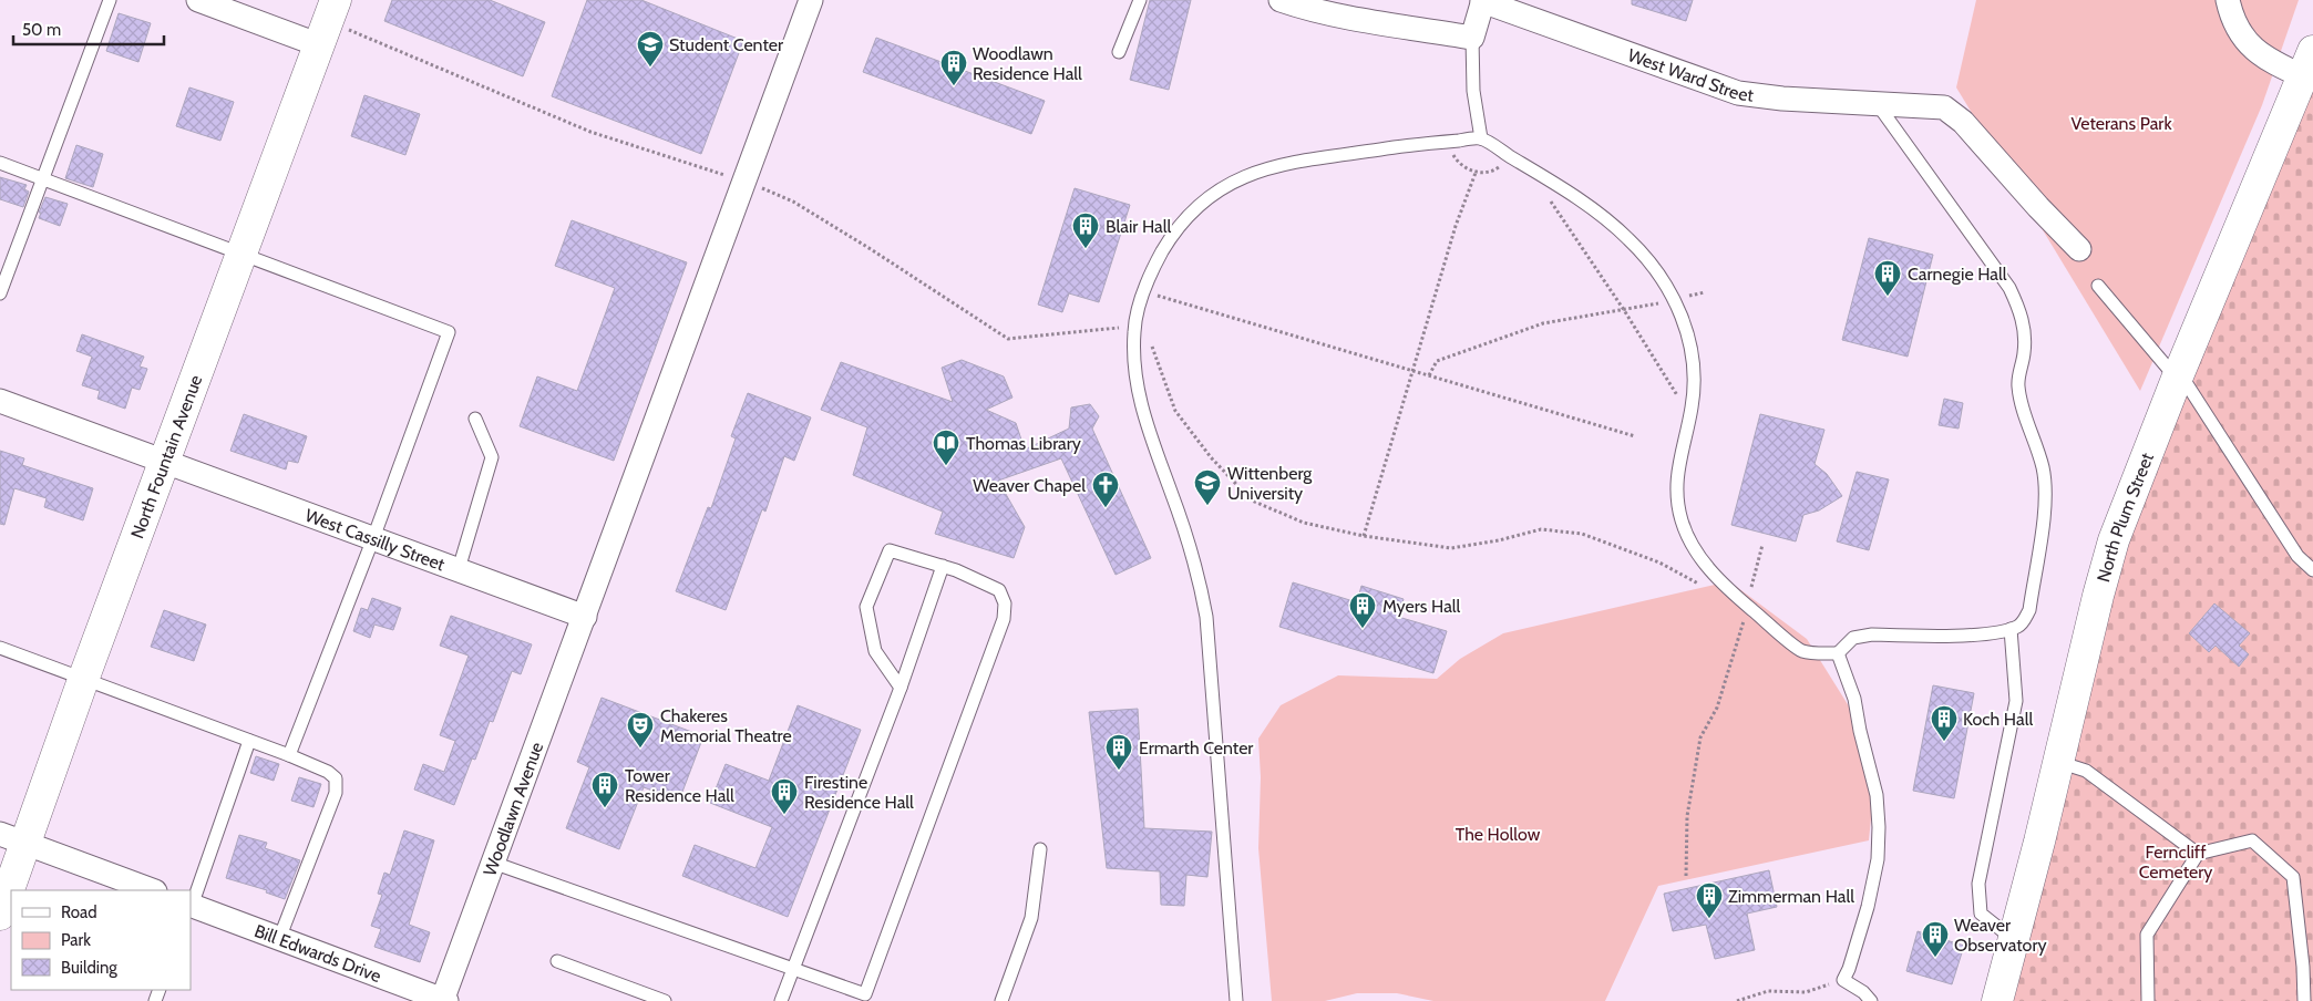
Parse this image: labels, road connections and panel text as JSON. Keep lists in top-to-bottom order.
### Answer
{
  "streets": {
    "street": [
      "West Ward Street",
      "North Fountain Avenue",
      "North Plum Street",
      "West Cassilly Street",
      "Woodlawn Avenue",
      "Bill Edwards Drive"
    ]
  },
  "crossings": [
    ["North Fountain Avenue", "West Cassilly Street"],
    ["West Cassilly Street", "Woodlawn Avenue"],
    ["Woodlawn Avenue", "Bill Edwards Drive"]
  ],
  "parks": ["Veterans Park", "The Hollow", "Ferncliff Cemetery"],
  "places": {
    "school or university": ["Student Center", "Wittenberg University"],
    "building": [
      "Woodlawn Residence Hall",
      "Blair Hall",
      "Carnegie Hall",
      "Myers Hall",
      "Koch Hall",
      "Ermarth Center",
      "Tower Residence Hall",
      "Firestine Residence Hall",
      "Zimmerman Hall",
      "Weaver Observatory"
    ],
    "library": ["Thomas Library"],
    "church": ["Weaver Chapel"],
    "theatre": ["Chakeres Memorial Theatre"]
  },
  "legend": ["Road", "Park", "Building"],
  "scale_bar": "50 m"
}
